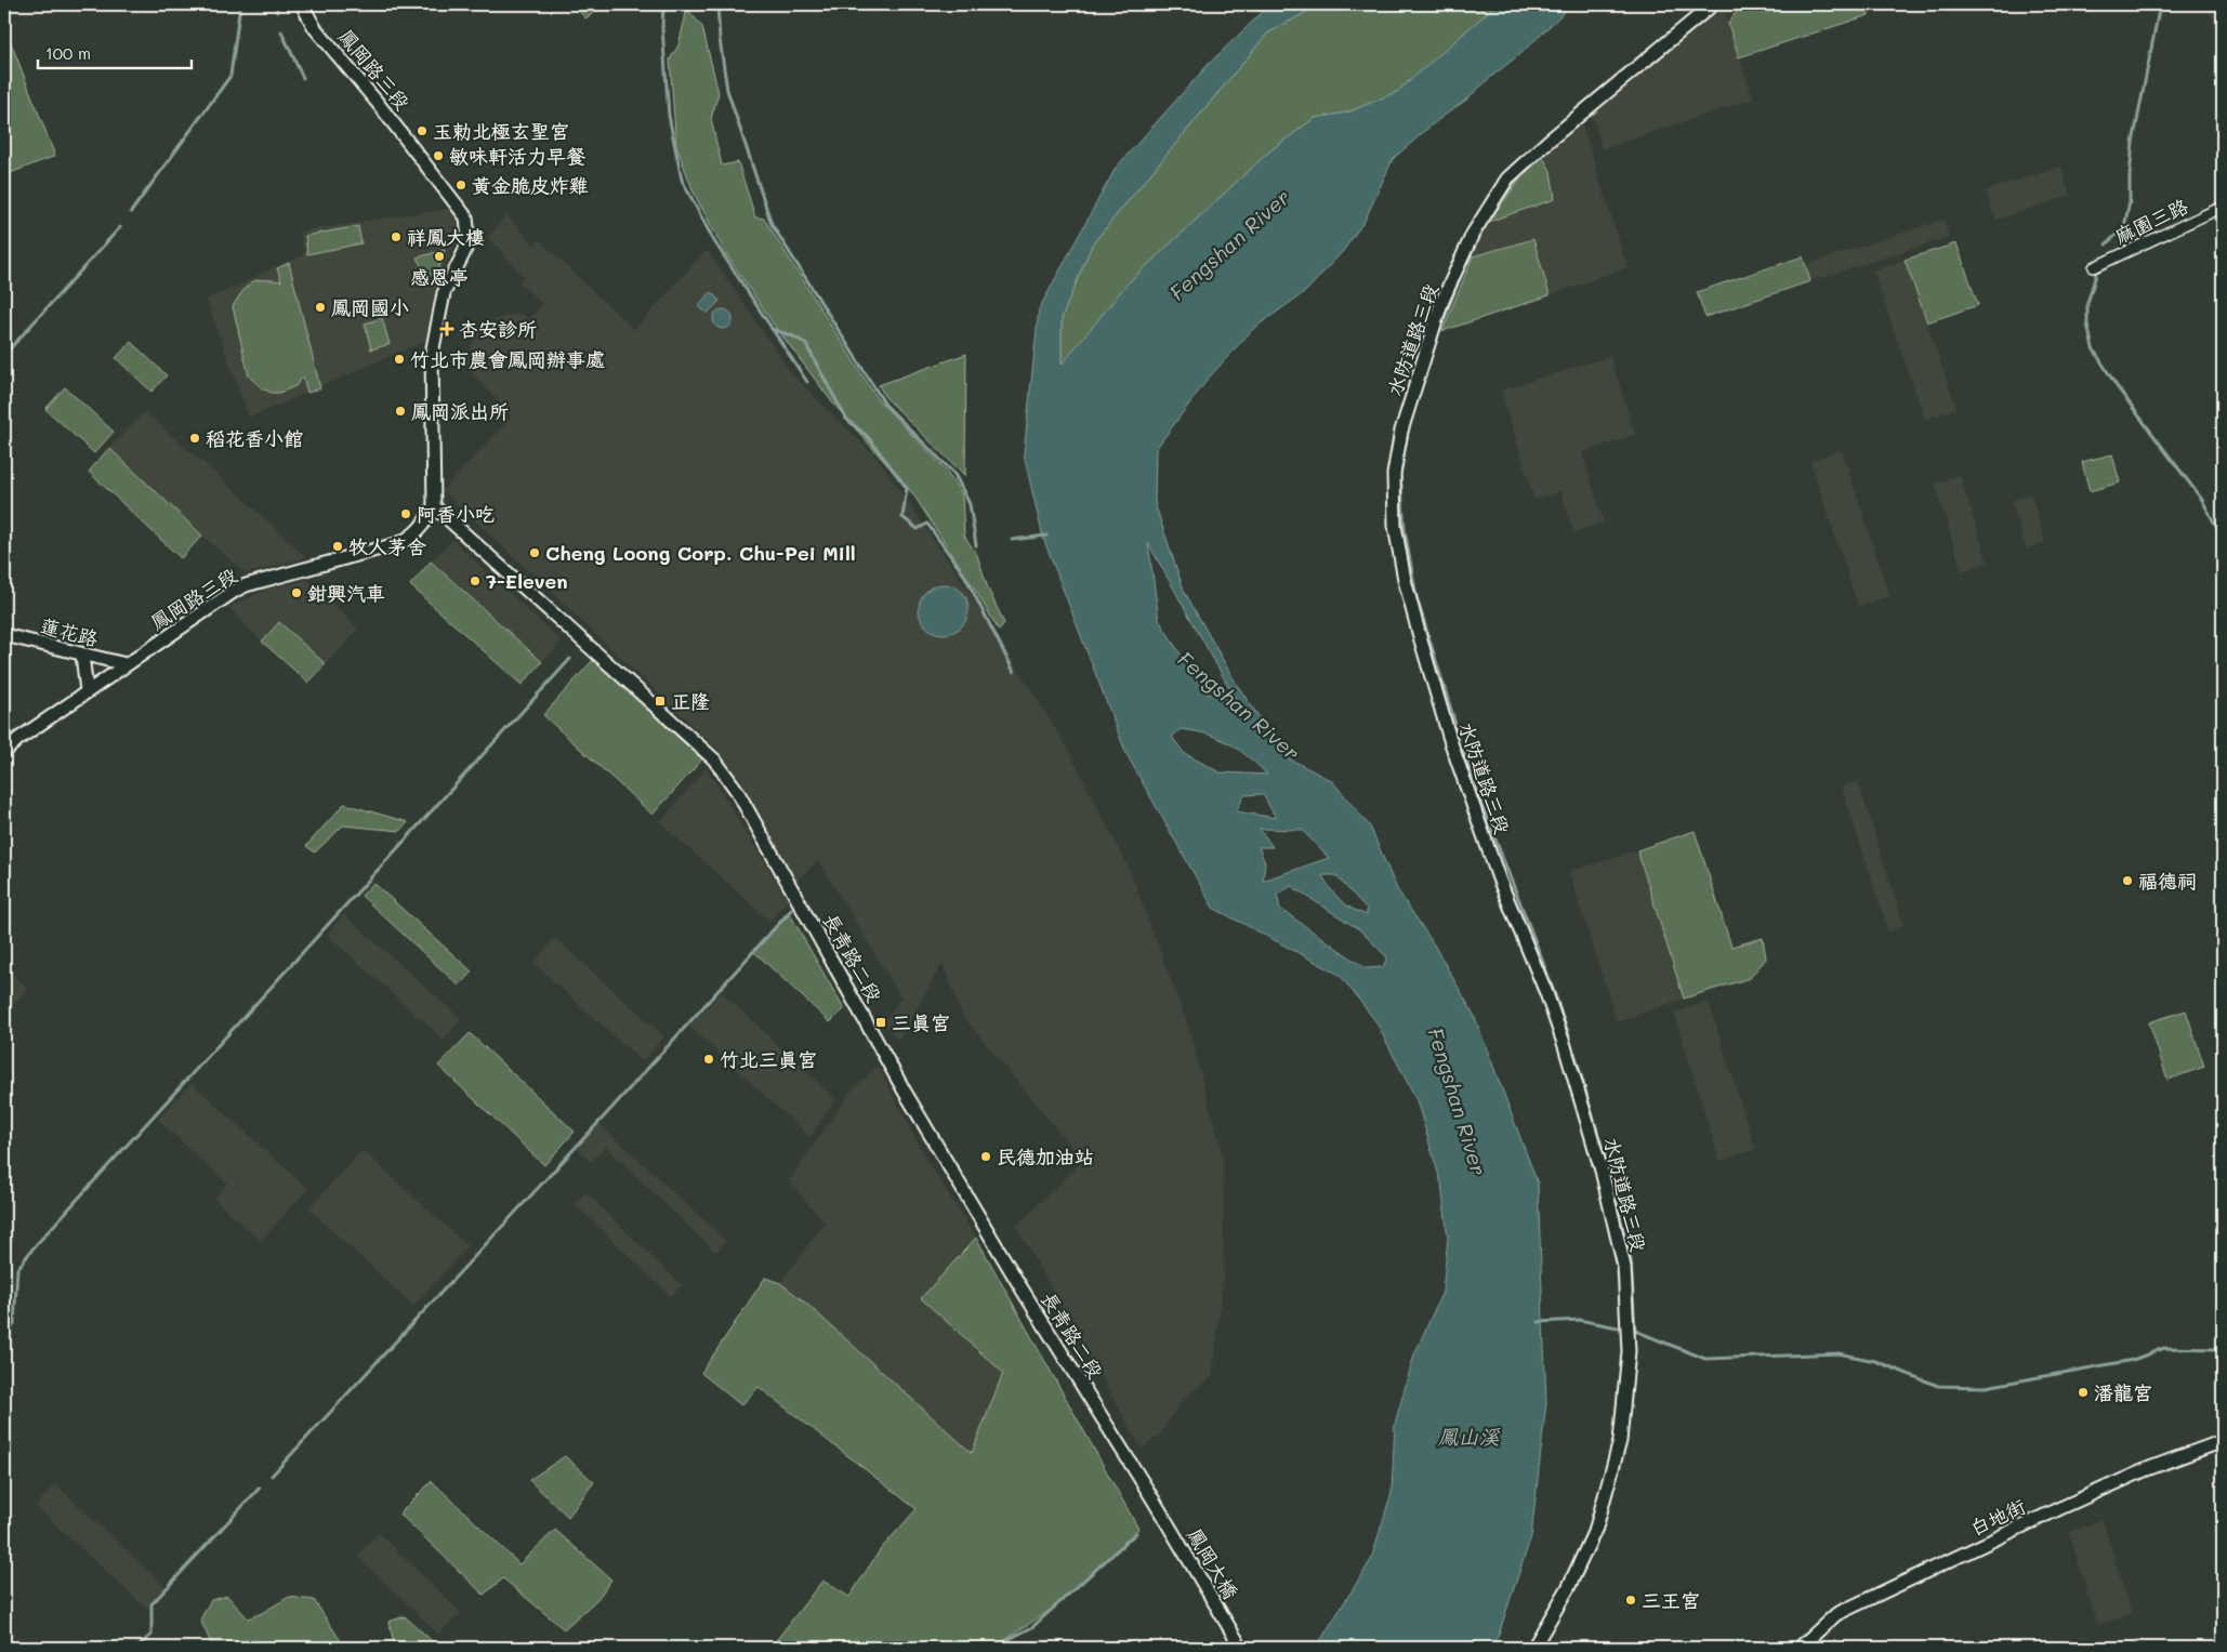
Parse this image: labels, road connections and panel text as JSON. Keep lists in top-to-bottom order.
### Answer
{
  "streets": {
    "street": [
      "鳳岡路三段",
      "麻園三路",
      "水防道路三段",
      "蓮花路",
      "長青路二段",
      "白地街",
      "鳳岡大橋"
    ]
  },
  "crossings": [
    ["鳳岡路三段", "蓮花路"],
    ["鳳岡路三段", "長青路二段"],
    ["長青路二段", "鳳岡大橋"]
  ],
  "water": ["Fengshan River", "鳳山溪"],
  "places": {
    "other": [
      "玉勅北極玄聖宮",
      "敏味軒活力早餐",
      "黃金脆皮炸雞",
      "祥鳳大樓",
      "感恩亭",
      "鳳岡國小",
      "竹北市農會鳳岡辦事處",
      "鳳岡派出所",
      "稻花香小館",
      "阿香小吃",
      "牧人茅舍",
      "Cheng Loong Corp. Chu-Pei Mill",
      "7-Eleven",
      "鉗興汽車",
      "福德祠",
      "竹北三真宮",
      "民德加油站",
      "潘龍宫",
      "三王宮"
    ],
    "health": ["杏安診所"],
    "transit": ["正隆", "三真宫"]
  },
  "scale_bar": "100 m"
}
